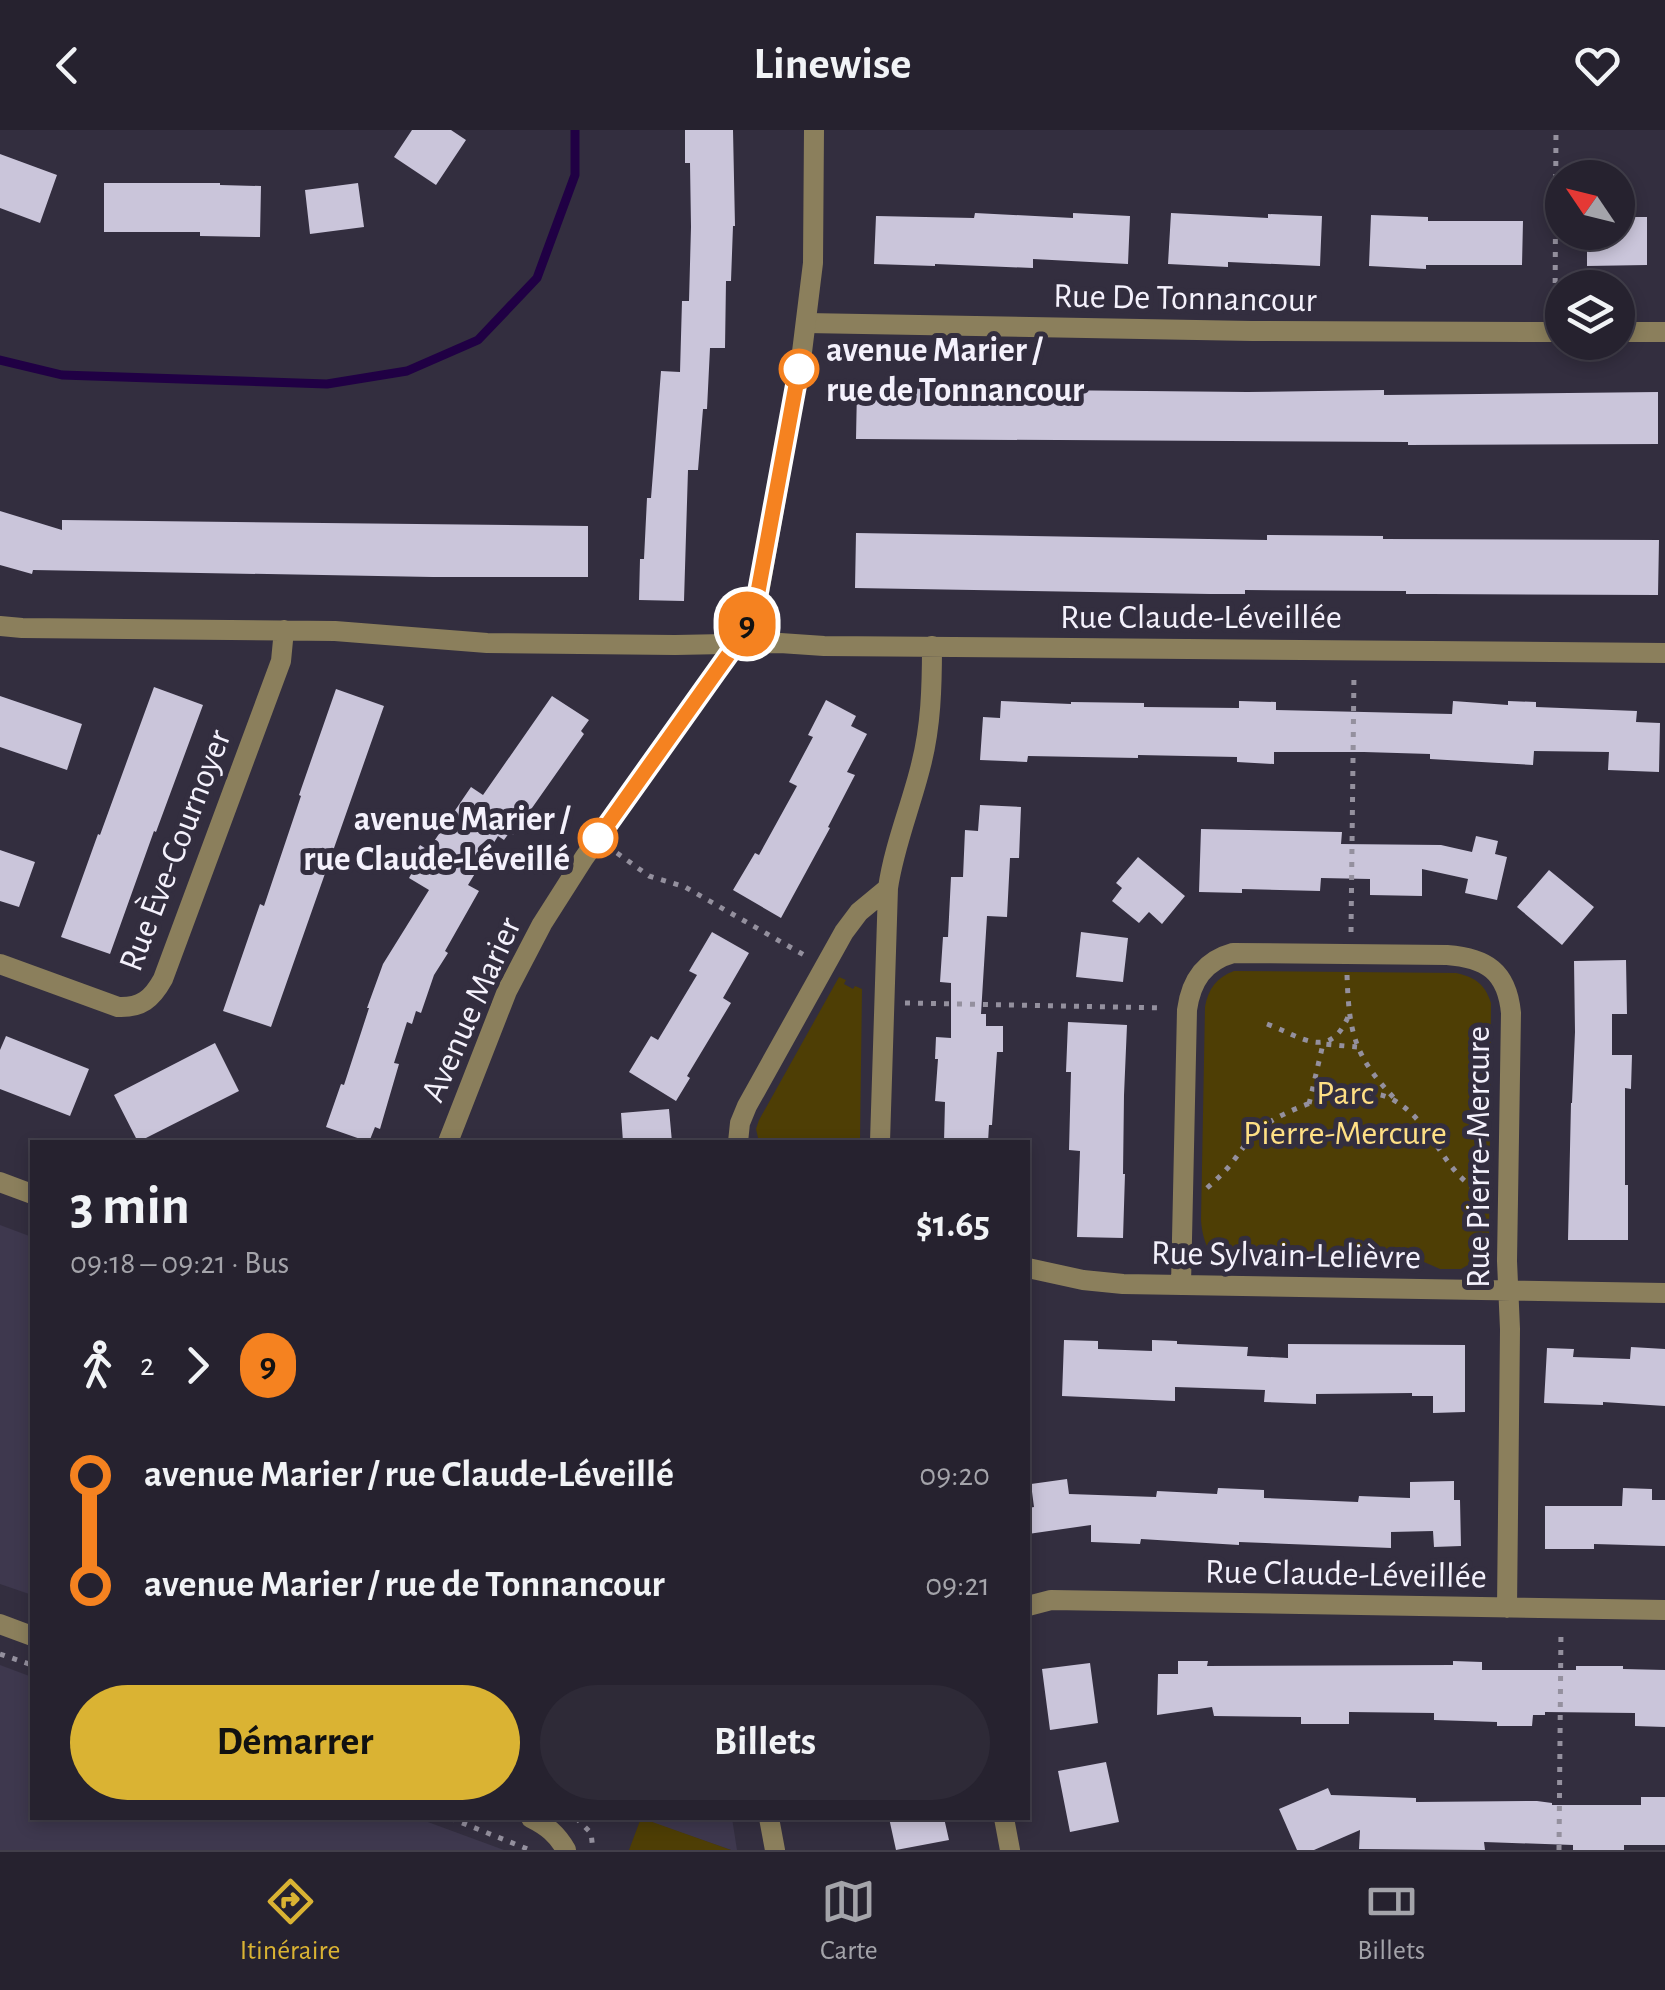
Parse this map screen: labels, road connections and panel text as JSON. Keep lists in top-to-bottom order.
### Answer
{
  "streets": {
    "street": [
      "Rue De Tonnancour",
      "Rue Claude-Léveillée",
      "Rue Ève-Cournoyer",
      "Avenue Marier",
      "Rue Pierre-Mercure",
      "Rue Sylvain-Lelièvre"
    ]
  },
  "crossings": [
    ["Rue De Tonnancour", "Avenue Marier"],
    ["Rue Claude-Léveillée", "Avenue Marier"],
    ["Rue Claude-Léveillée", "Rue Pierre-Mercure"],
    ["Rue Pierre-Mercure", "Rue Sylvain-Lelièvre"]
  ],
  "parks": ["Parc Pierre-Mercure"],
  "places": ["avenue Marier / rue de Tonnancour", "avenue Marier / rue Claude-Léveillé"],
  "lines": ["bus line 9"],
  "north": "top left",
  "page": {
    "header": "Linewise",
    "on_map": "9",
    "heading": ["3 min", "09:18 – 09:21 · Bus", "$1.65"],
    "legs": ["2", "9"],
    "list": [
      {
        "name": "avenue Marier / rue Claude-Léveillé",
        "value": "09:20"
      },
      {
        "name": "avenue Marier / rue de Tonnancour",
        "value": "09:21"
      }
    ],
    "buttons": ["Démarrer", "Billets"],
    "tabs": ["Itinéraire", "Carte", "Billets"]
  }
}
